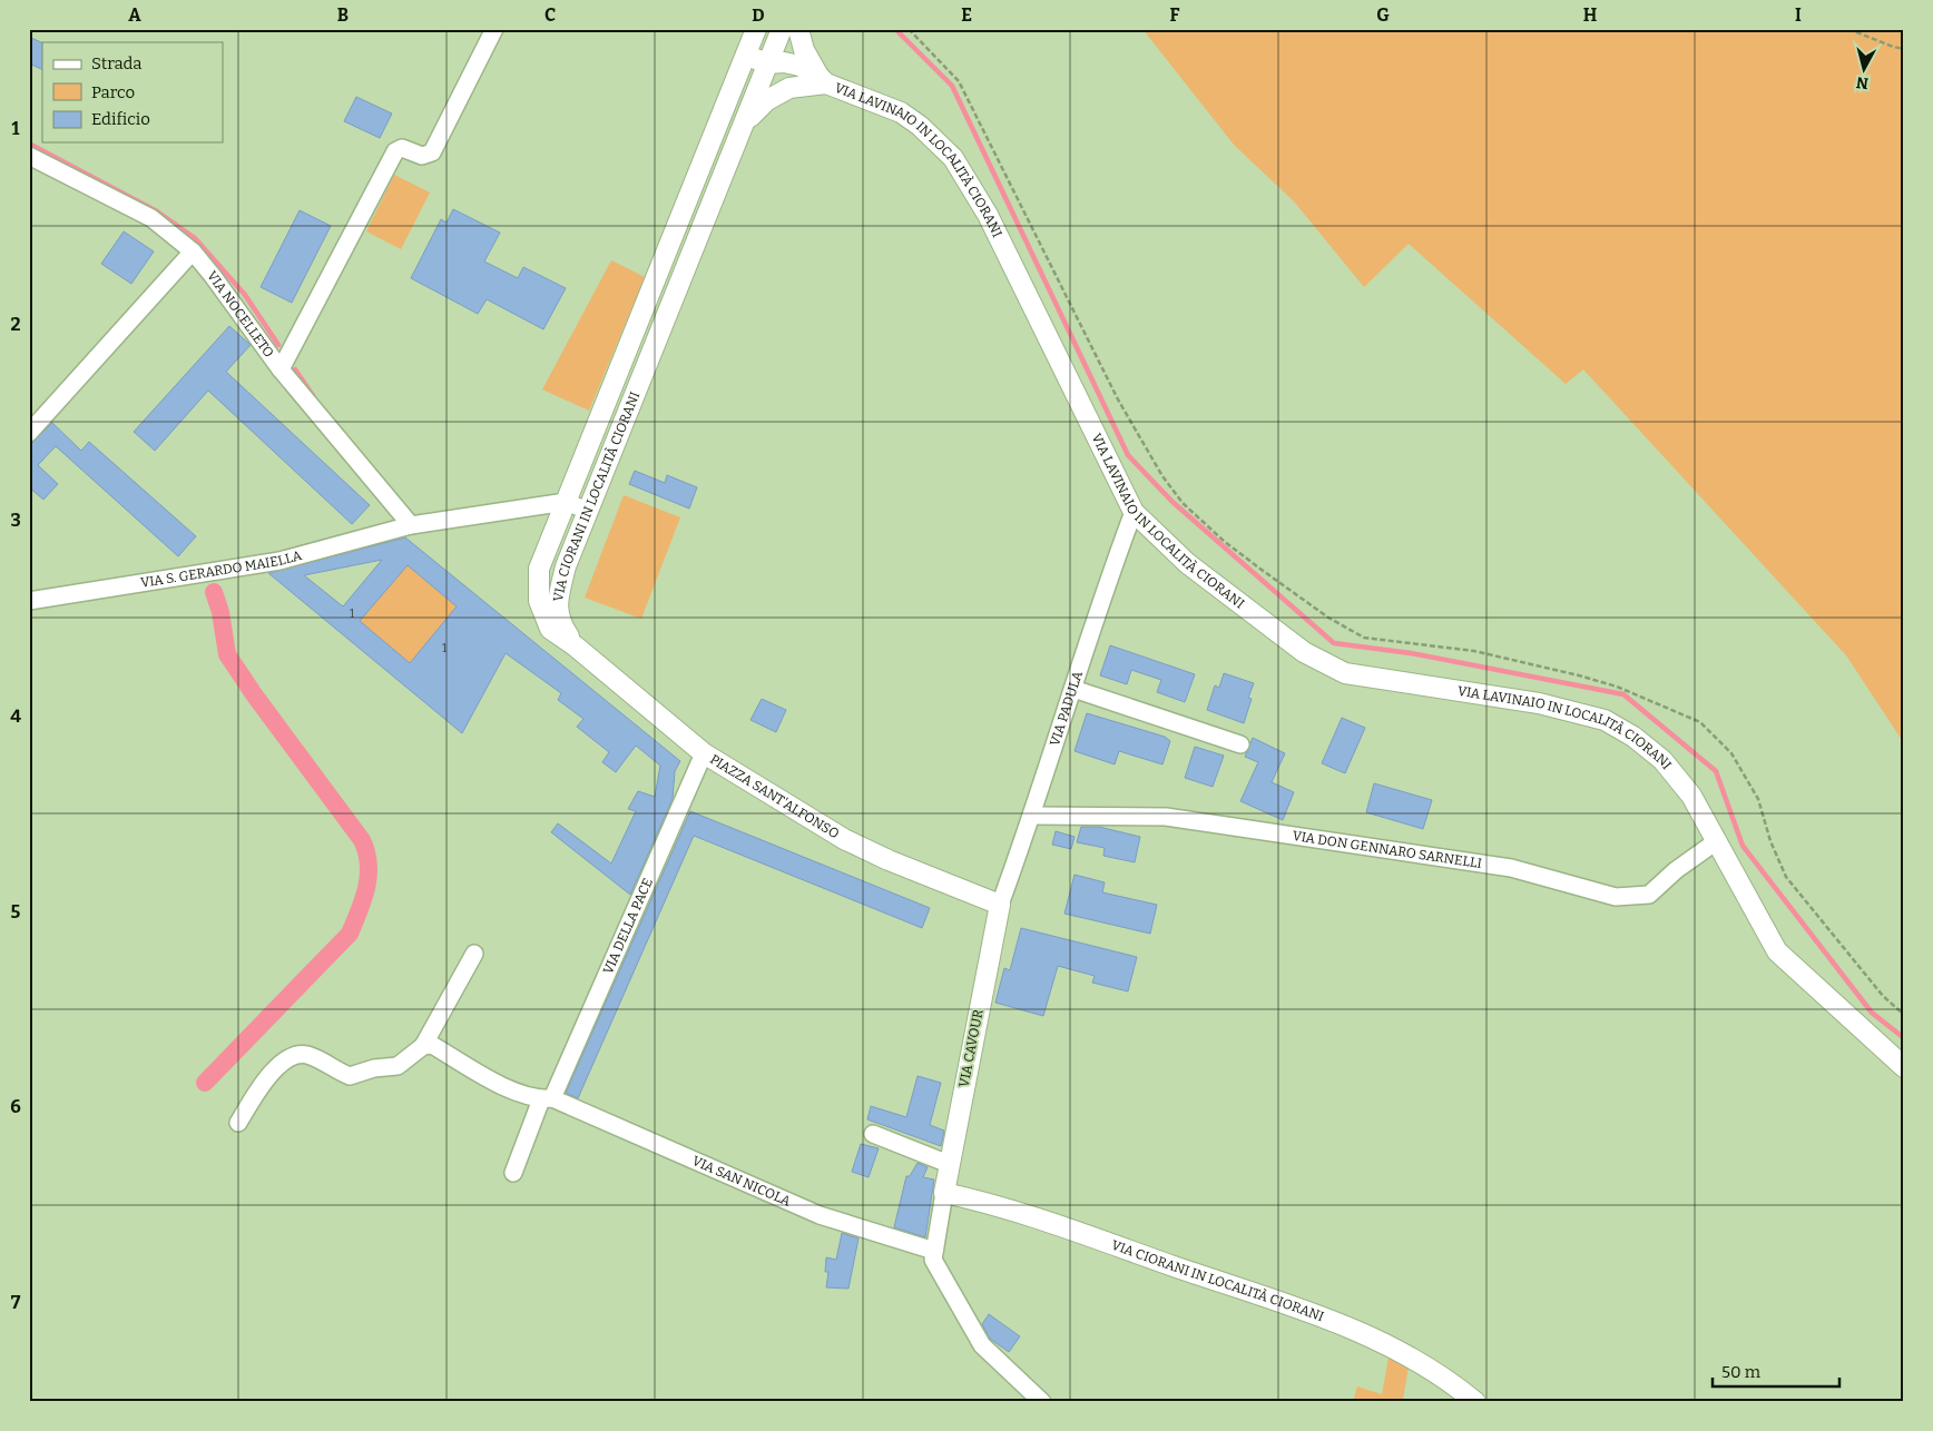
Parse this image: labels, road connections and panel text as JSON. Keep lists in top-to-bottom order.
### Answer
{
  "streets": {
    "street": [
      "VIA LAVINAIO IN LOCALITÀ CIORANI",
      "VIA NOCELLETO",
      "VIA CIORANI IN LOCALITÀ CIORANI",
      "VIA S. GERARDO MAIELLA",
      "VIA PADULA",
      "PIAZZA SANT'ALFONSO",
      "VIA DON GENNARO SARNELLI",
      "VIA DELLA PACE",
      "VIA CAVOUR",
      "VIA SAN NICOLA"
    ]
  },
  "crossings": [
    ["VIA LAVINAIO IN LOCALITÀ CIORANI", "VIA CIORANI IN LOCALITÀ CIORANI"],
    ["VIA LAVINAIO IN LOCALITÀ CIORANI", "VIA PADULA"],
    ["VIA LAVINAIO IN LOCALITÀ CIORANI", "VIA DON GENNARO SARNELLI"],
    ["VIA NOCELLETO", "VIA S. GERARDO MAIELLA"],
    ["VIA CIORANI IN LOCALITÀ CIORANI", "VIA S. GERARDO MAIELLA"],
    ["VIA CIORANI IN LOCALITÀ CIORANI", "PIAZZA SANT'ALFONSO"],
    ["VIA CIORANI IN LOCALITÀ CIORANI", "VIA CAVOUR"],
    ["VIA PADULA", "PIAZZA SANT'ALFONSO"],
    ["VIA PADULA", "VIA DON GENNARO SARNELLI"],
    ["VIA PADULA", "VIA CAVOUR"],
    ["PIAZZA SANT'ALFONSO", "VIA DELLA PACE"],
    ["PIAZZA SANT'ALFONSO", "VIA CAVOUR"],
    ["VIA DELLA PACE", "VIA SAN NICOLA"]
  ],
  "house_numbers": ["1", "1"],
  "legend": ["Strada", "Parco", "Edificio"],
  "scale_bar": "50 m",
  "north": "bottom",
  "grid": {
    "columns": [
      "A",
      "B",
      "C",
      "D",
      "E",
      "F",
      "G",
      "H",
      "I"
    ],
    "rows": [
      "1",
      "2",
      "3",
      "4",
      "5",
      "6",
      "7"
    ]
  }
}
